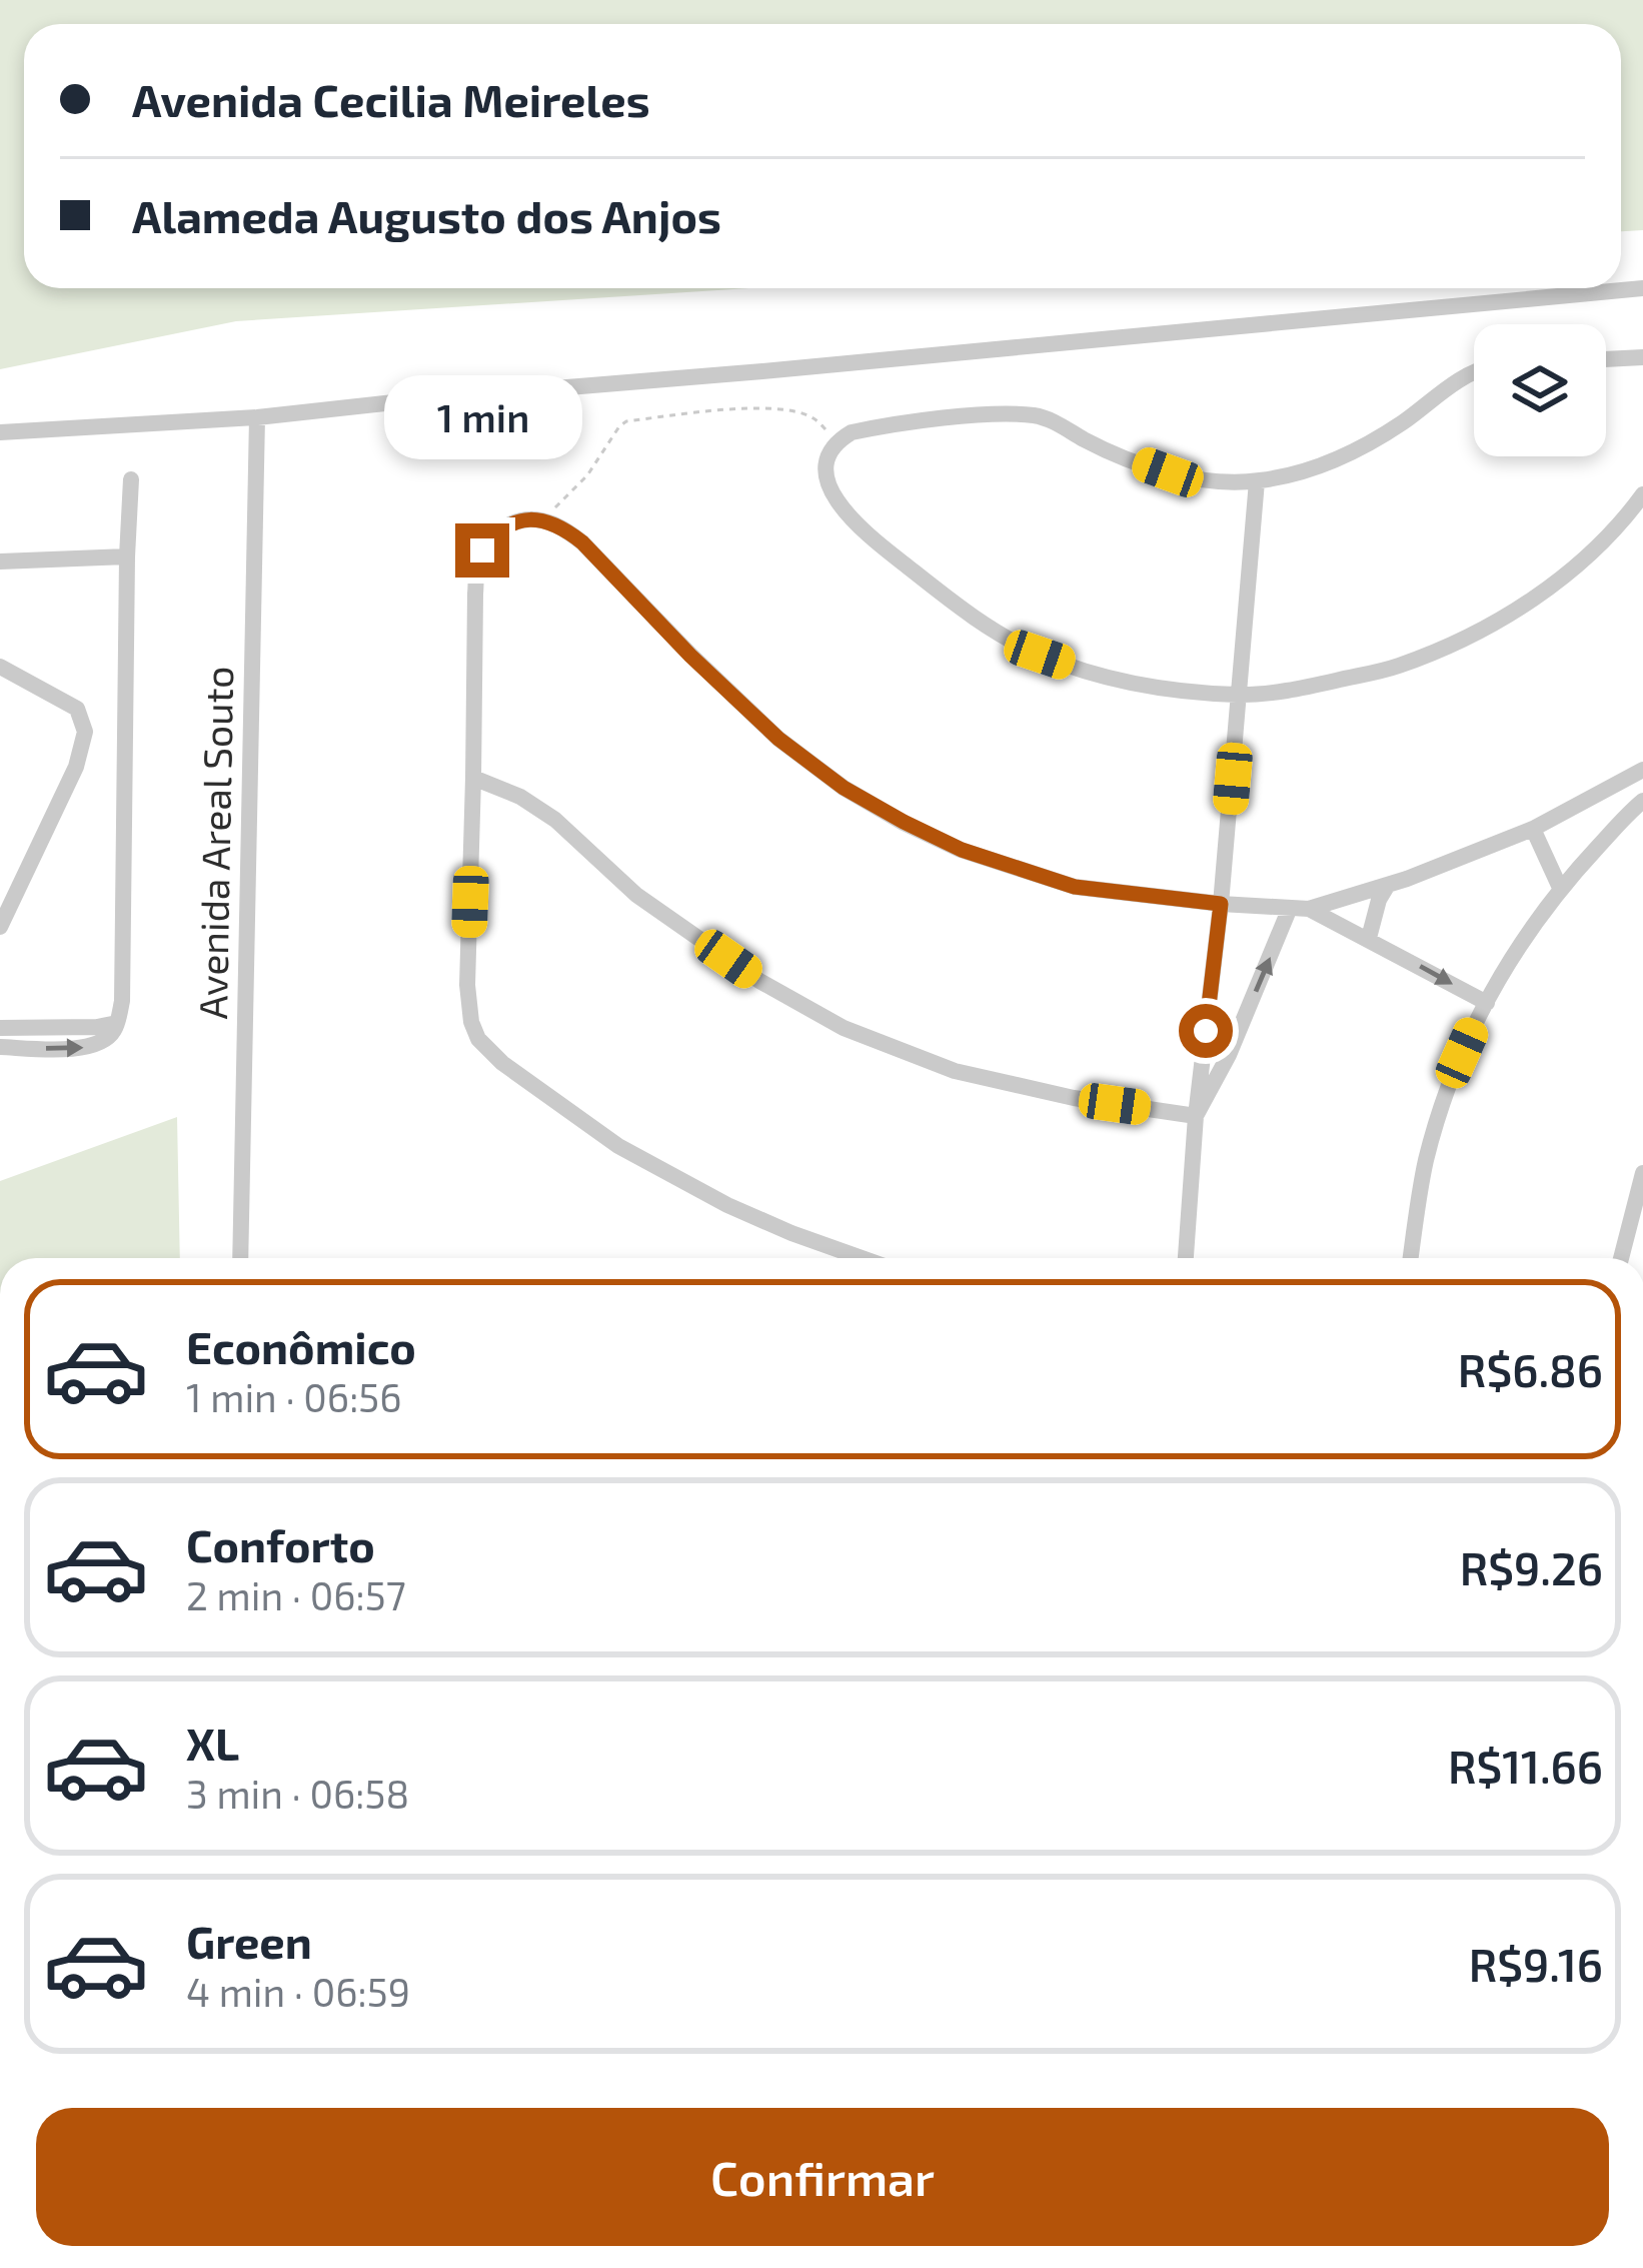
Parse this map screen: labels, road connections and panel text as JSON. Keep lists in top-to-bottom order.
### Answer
{
  "streets": {
    "street": ["Avenida Areal Souto"]
  },
  "page": {
    "banner": ["Avenida Cecilia Meireles", "Alameda Augusto dos Anjos"],
    "bubble": "1 min",
    "list": [
      {
        "name": "Econômico",
        "note": "1 min · 06:56",
        "value": "R$6.86"
      },
      {
        "name": "Conforto",
        "note": "2 min · 06:57",
        "value": "R$9.26"
      },
      {
        "name": "XL",
        "note": "3 min · 06:58",
        "value": "R$11.66"
      },
      {
        "name": "Green",
        "note": "4 min · 06:59",
        "value": "R$9.16"
      }
    ],
    "buttons": "Confirmar"
  }
}
